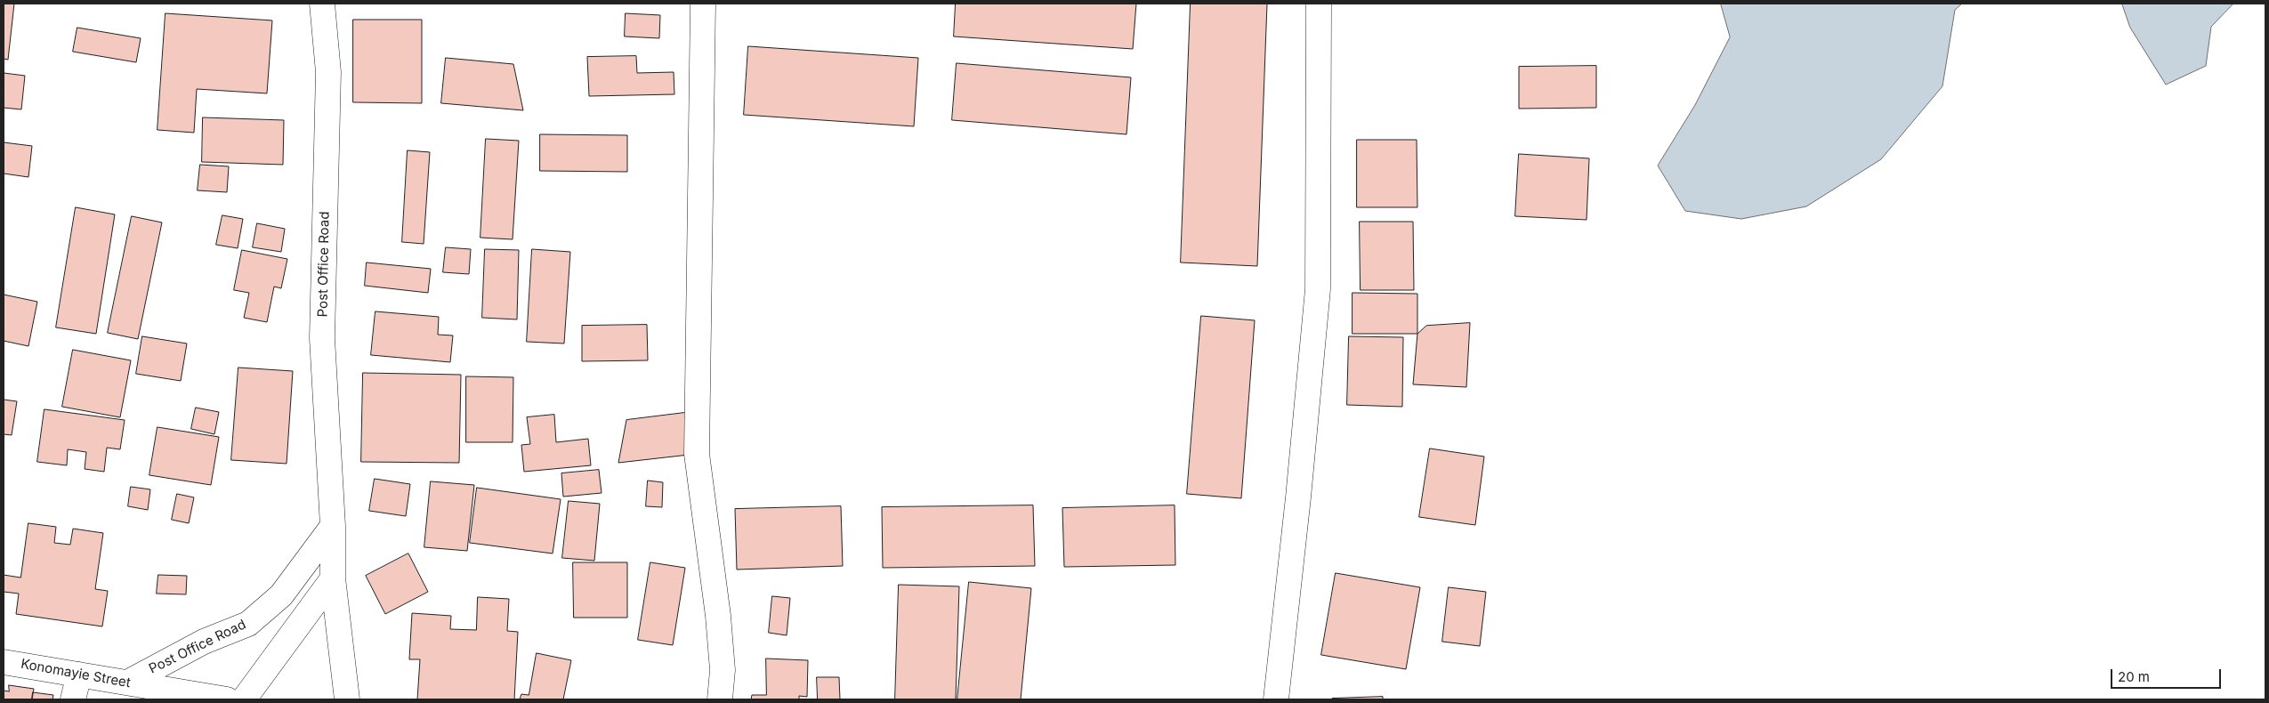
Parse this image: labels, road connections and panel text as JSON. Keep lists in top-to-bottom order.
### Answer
{
  "streets": {
    "street": ["Post Office Road", "Konomayie Street"]
  },
  "crossings": [
    ["Post Office Road", "Konomayie Street"]
  ],
  "scale_bar": "20 m"
}
